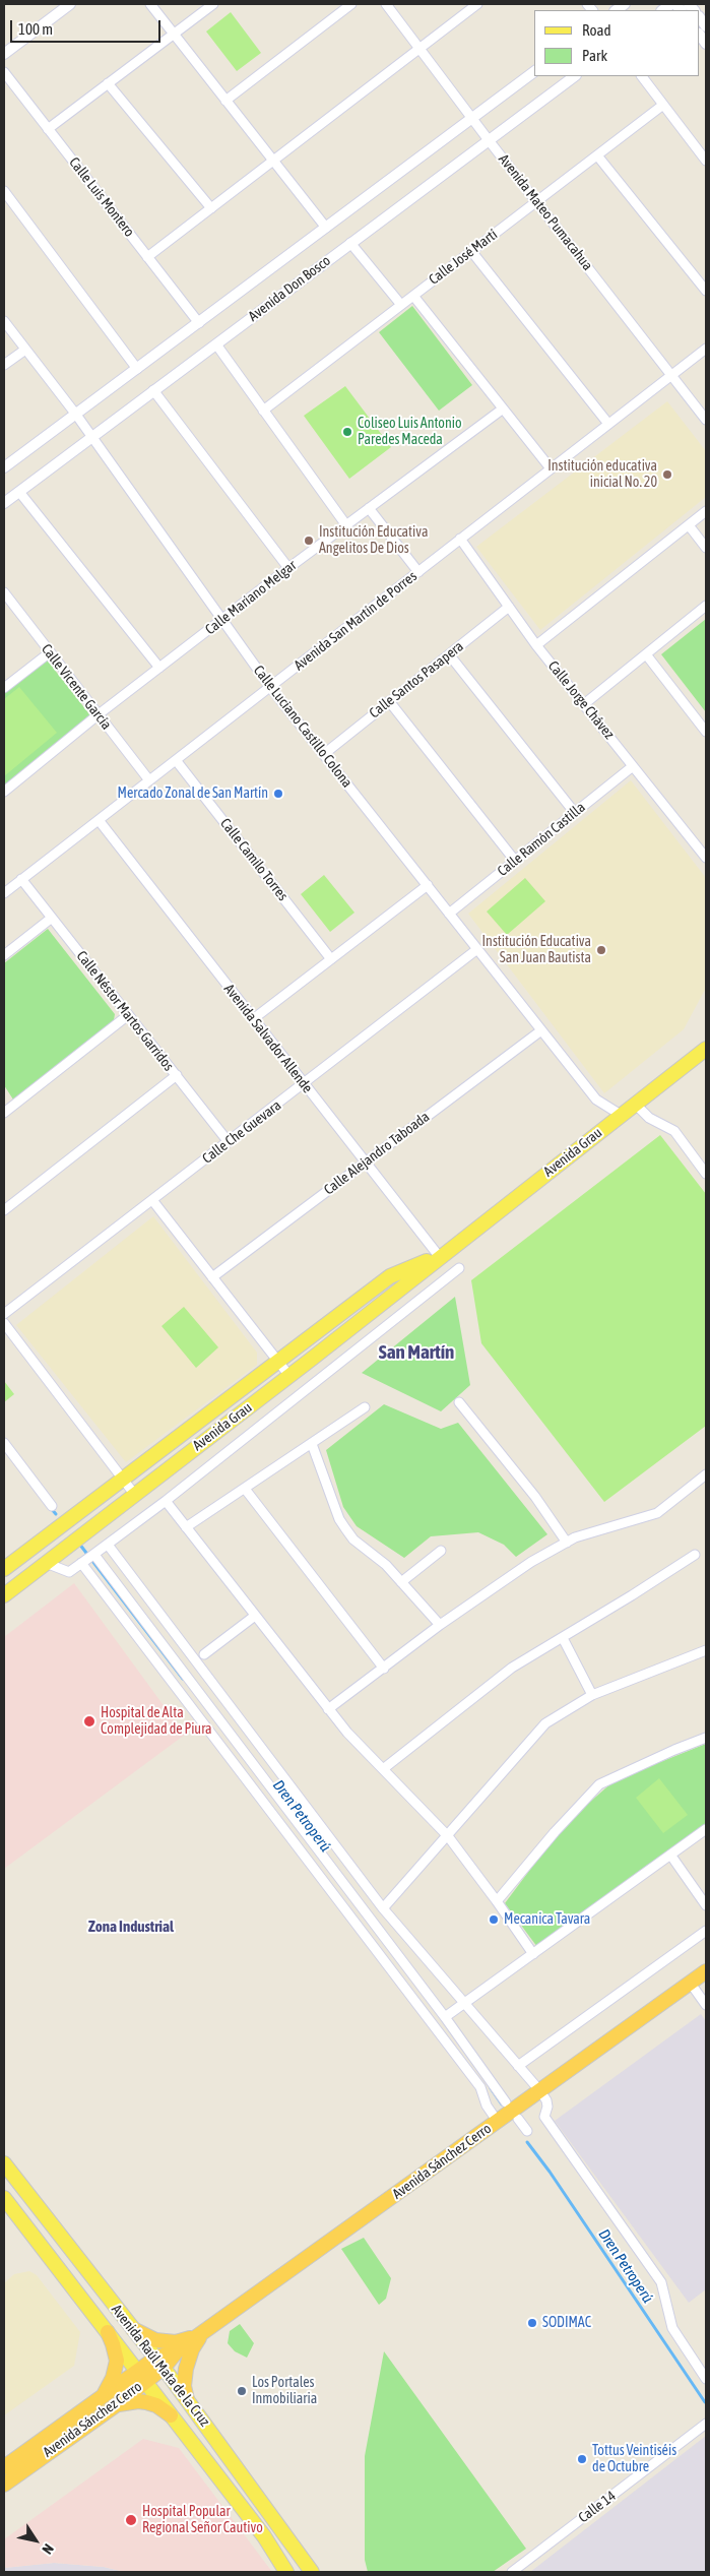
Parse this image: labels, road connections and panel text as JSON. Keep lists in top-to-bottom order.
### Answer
{
  "streets": {
    "highway": ["Avenida Sánchez Cerro"],
    "main road": ["Avenida Grau", "Avenida Raúl Mata de la Cruz"],
    "street": [
      "Calle Luis Montero",
      "Avenida Mateo Pumacahua",
      "Calle José Martí",
      "Avenida Don Bosco",
      "Calle Mariano Melgar",
      "Avenida San Martín de Porres",
      "Calle Santos Pasapera",
      "Calle Vicente García",
      "Calle Jorge Chávez",
      "Calle Luciano Castillo Colona",
      "Calle Ramón Castilla",
      "Calle Camilo Torres",
      "Calle Néstor Martos Garridos",
      "Avenida Salvador Allende",
      "Calle Che Guevara",
      "Calle Alejandro Taboada",
      "Calle 14"
    ]
  },
  "crossings": [
    ["Calle Luis Montero", "Avenida Don Bosco"],
    ["Avenida Mateo Pumacahua", "Calle José Martí"],
    ["Avenida Mateo Pumacahua", "Avenida Don Bosco"],
    ["Avenida Mateo Pumacahua", "Avenida San Martín de Porres"],
    ["Avenida Don Bosco", "Calle Luciano Castillo Colona"],
    ["Calle Mariano Melgar", "Calle Vicente García"],
    ["Calle Mariano Melgar", "Calle Luciano Castillo Colona"],
    ["Avenida San Martín de Porres", "Calle Vicente García"],
    ["Avenida San Martín de Porres", "Calle Jorge Chávez"],
    ["Avenida San Martín de Porres", "Calle Luciano Castillo Colona"],
    ["Avenida San Martín de Porres", "Calle Camilo Torres"],
    ["Avenida San Martín de Porres", "Calle Néstor Martos Garridos"],
    ["Avenida San Martín de Porres", "Avenida Salvador Allende"],
    ["Calle Santos Pasapera", "Calle Jorge Chávez"],
    ["Calle Santos Pasapera", "Calle Luciano Castillo Colona"],
    ["Calle Jorge Chávez", "Calle Ramón Castilla"],
    ["Calle Luciano Castillo Colona", "Calle Ramón Castilla"],
    ["Calle Luciano Castillo Colona", "Calle Che Guevara"],
    ["Calle Luciano Castillo Colona", "Avenida Grau"],
    ["Calle Luciano Castillo Colona", "Calle Alejandro Taboada"],
    ["Calle Néstor Martos Garridos", "Calle Che Guevara"],
    ["Avenida Salvador Allende", "Calle Che Guevara"],
    ["Avenida Salvador Allende", "Avenida Grau"],
    ["Avenida Salvador Allende", "Calle Alejandro Taboada"],
    ["Avenida Sánchez Cerro", "Avenida Raúl Mata de la Cruz"]
  ],
  "districts": ["San Martín", "Zona Industrial"],
  "water": ["Dren Petroperú"],
  "places": [
    "Coliseo Luis Antonio Paredes Maceda",
    "Institución educativa inicial No. 20",
    "Institución Educativa Angelitos De Dios",
    "Mercado Zonal de San Martín",
    "Institución Educativa San Juan Bautista",
    "Hospital de Alta Complejidad de Piura",
    "Mecanica Tavara",
    "SODIMAC",
    "Los Portales Inmobiliaria",
    "Tottus Veintiséis de Octubre",
    "Hospital Popular Regional Señor Cautivo"
  ],
  "legend": ["Road", "Park"],
  "scale_bar": "100 m",
  "north": "bottom right"
}
